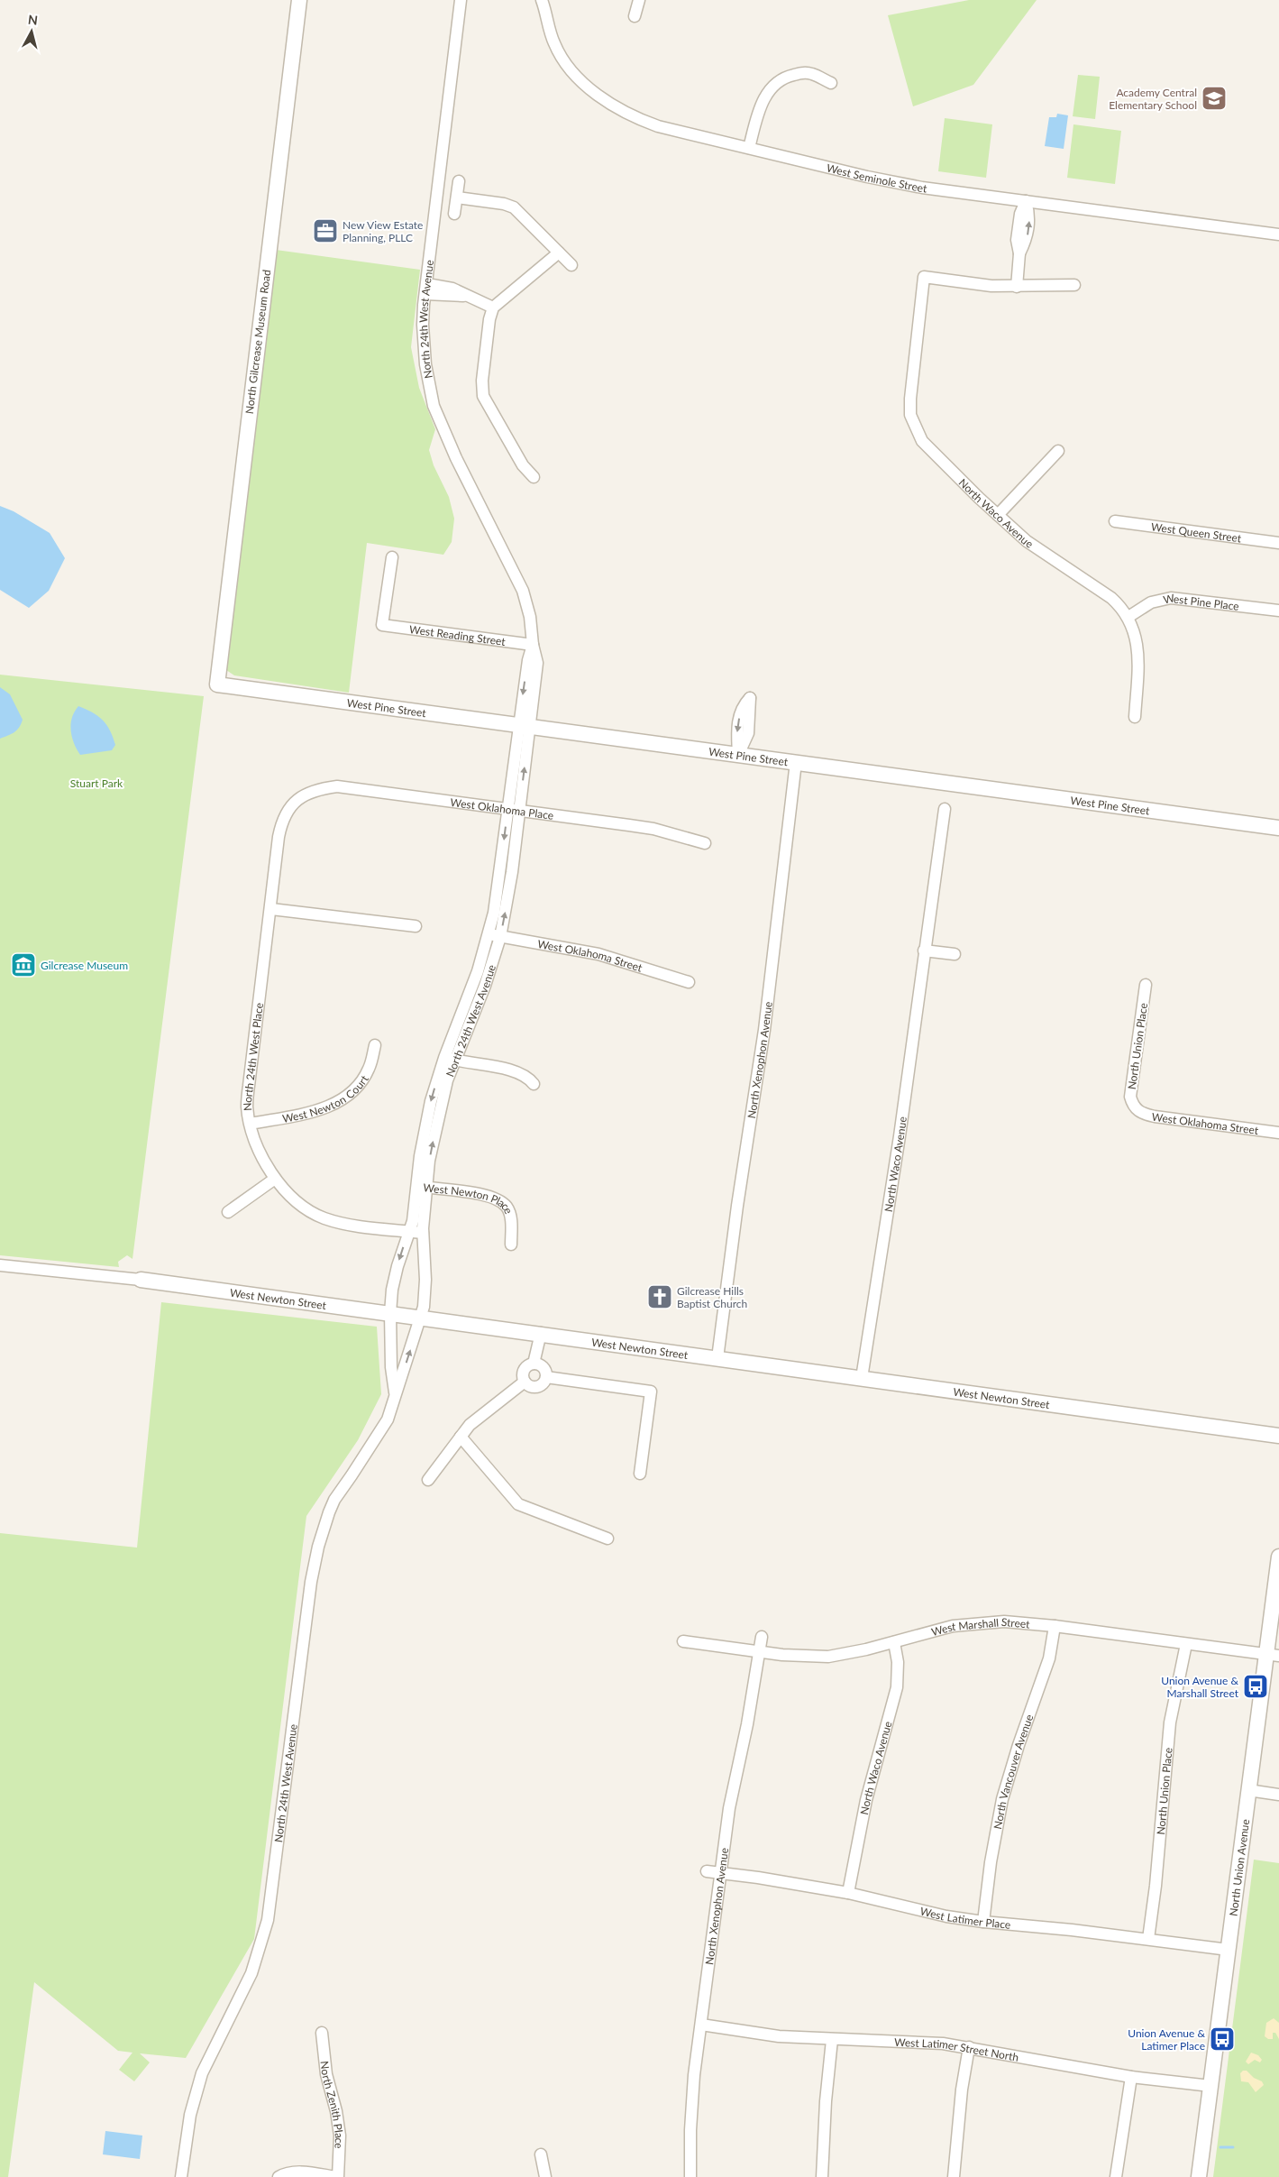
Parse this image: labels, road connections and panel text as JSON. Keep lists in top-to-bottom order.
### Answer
{
  "streets": {
    "street": [
      "West Seminole Street",
      "North 24th West Avenue",
      "North Gilcrease Museum Road",
      "North Waco Avenue",
      "West Queen Street",
      "West Pine Place",
      "West Reading Street",
      "West Pine Street",
      "West Oklahoma Place",
      "West Oklahoma Street",
      "North Union Place",
      "North 24th West Place",
      "North Xenophon Avenue",
      "West Newton Court",
      "West Newton Place",
      "West Newton Street",
      "West Marshall Street",
      "North Vancouver Avenue",
      "North Union Avenue",
      "West Latimer Place",
      "West Latimer Street North",
      "North Zenith Place"
    ]
  },
  "crossings": [
    ["North 24th West Avenue", "West Reading Street"],
    ["North 24th West Avenue", "West Pine Street"],
    ["North 24th West Avenue", "West Oklahoma Place"],
    ["North 24th West Avenue", "West Oklahoma Street"],
    ["North 24th West Avenue", "North 24th West Place"],
    ["North 24th West Avenue", "West Newton Place"],
    ["North 24th West Avenue", "West Newton Street"],
    ["North Gilcrease Museum Road", "West Pine Street"],
    ["North Waco Avenue", "West Pine Place"],
    ["North Waco Avenue", "West Newton Street"],
    ["North Waco Avenue", "West Marshall Street"],
    ["North Waco Avenue", "West Latimer Place"],
    ["West Pine Street", "North Xenophon Avenue"],
    ["West Oklahoma Place", "North 24th West Place"],
    ["West Oklahoma Street", "North Union Place"],
    ["North Union Place", "West Marshall Street"],
    ["North Union Place", "West Latimer Place"],
    ["North 24th West Place", "West Newton Court"],
    ["North Xenophon Avenue", "West Newton Street"],
    ["North Xenophon Avenue", "West Marshall Street"],
    ["North Xenophon Avenue", "West Latimer Place"],
    ["North Xenophon Avenue", "West Latimer Street North"],
    ["West Marshall Street", "North Vancouver Avenue"],
    ["West Marshall Street", "North Union Avenue"],
    ["North Vancouver Avenue", "West Latimer Place"],
    ["North Union Avenue", "West Latimer Place"],
    ["North Union Avenue", "West Latimer Street North"]
  ],
  "parks": ["Stuart Park"],
  "places": {
    "school or university": ["Academy Central Elementary School"],
    "office": ["New View Estate Planning, PLLC"],
    "museum": ["Gilcrease Museum"],
    "church": ["Gilcrease Hills Baptist Church"],
    "bus stop": ["Union Avenue & Marshall Street", "Union Avenue & Latimer Place"]
  },
  "north": "top"
}
